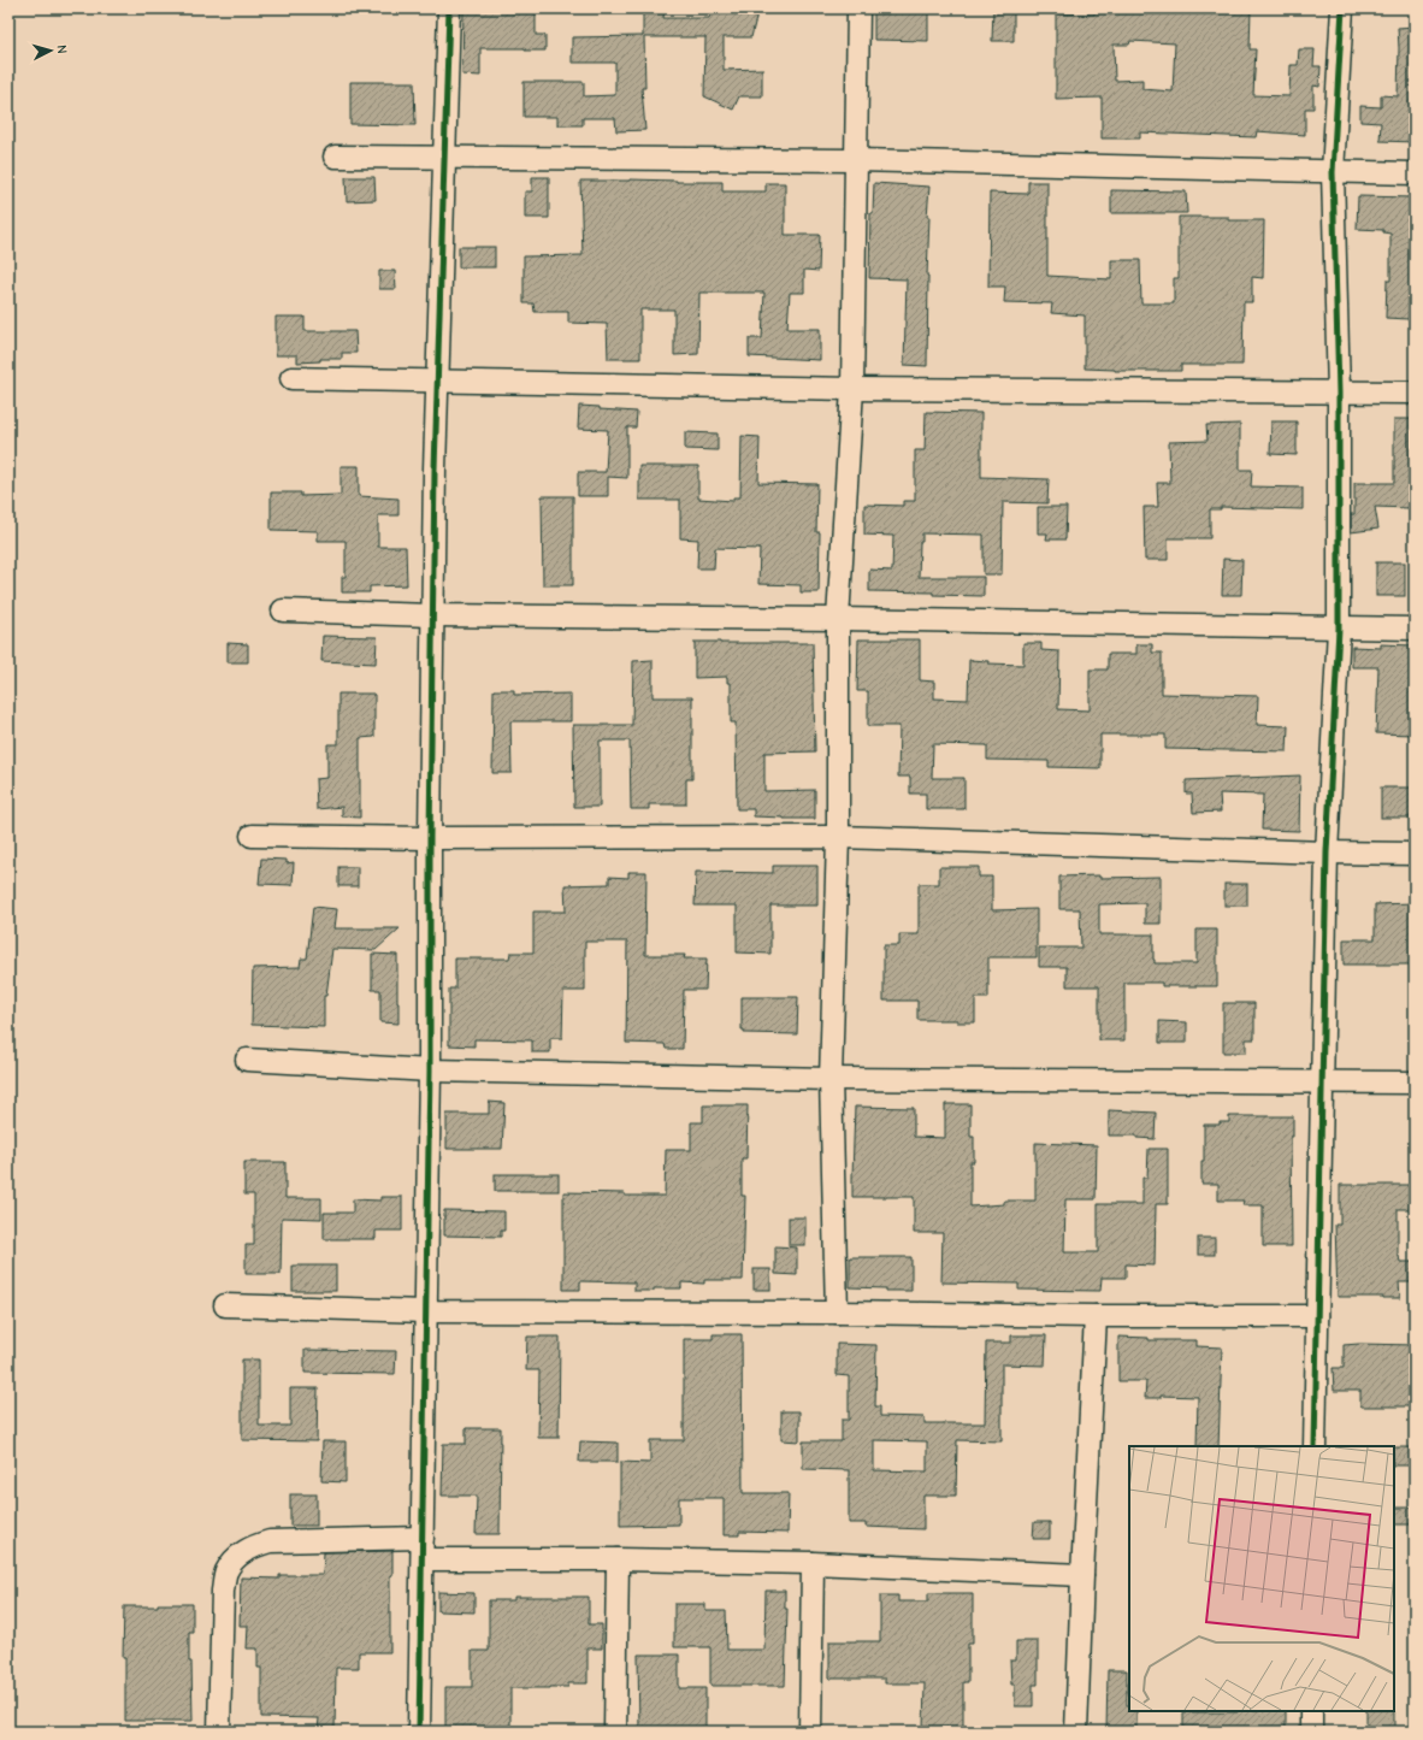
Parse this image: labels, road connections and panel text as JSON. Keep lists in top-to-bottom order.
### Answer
{
  "north": "right"
}
